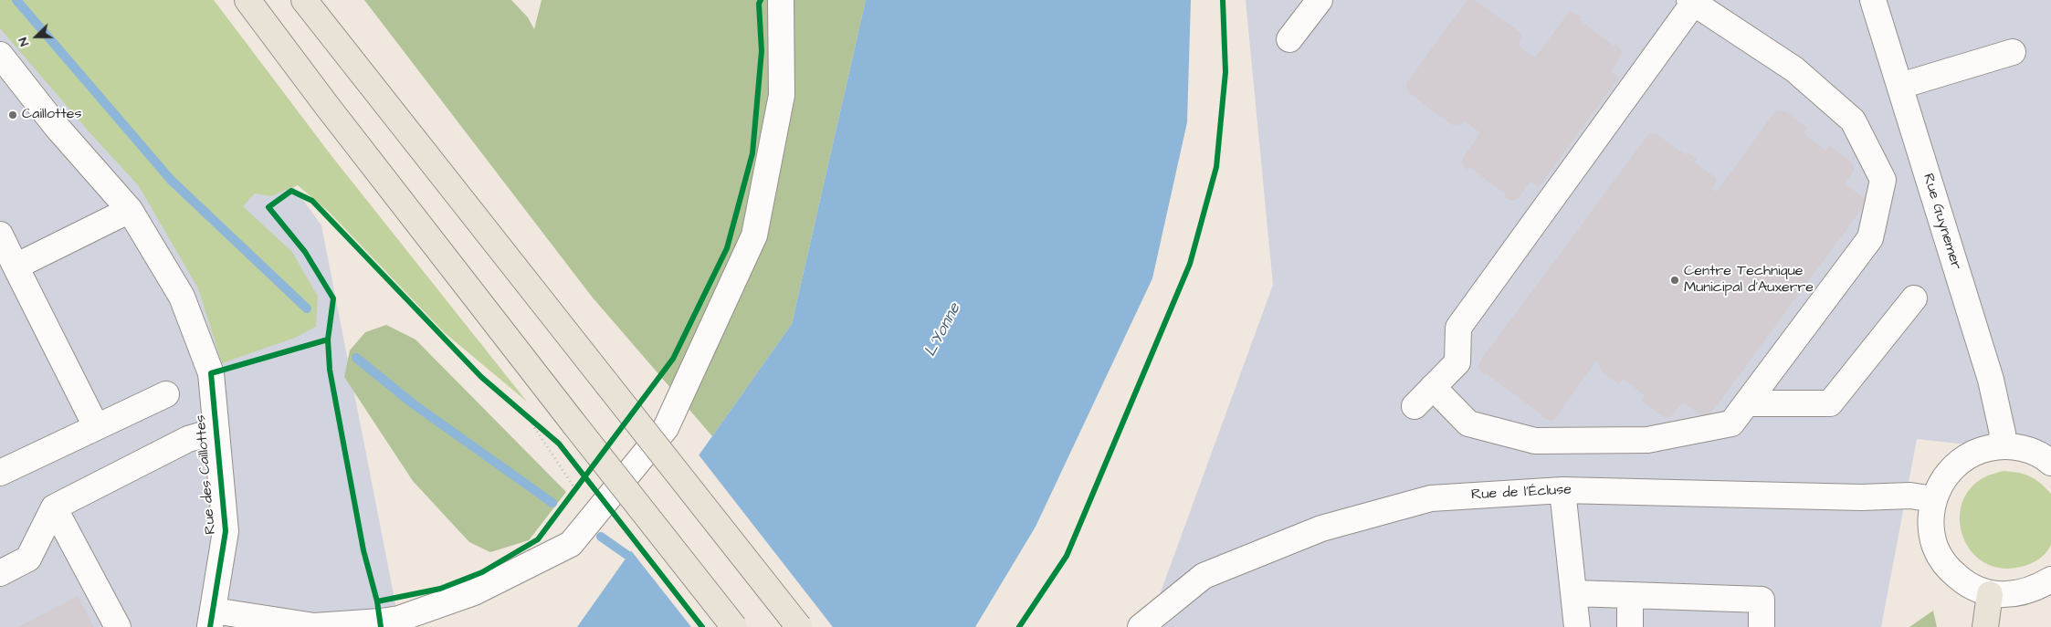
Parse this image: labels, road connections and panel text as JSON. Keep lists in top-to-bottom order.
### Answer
{
  "streets": {
    "street": ["Rue Guynemer", "Rue des Caillottes", "Rue de l'Écluse"]
  },
  "water": ["L'Yonne"],
  "places": ["Caillottes", "Centre Technique Municipal d’Auxerre"],
  "north": "left"
}
